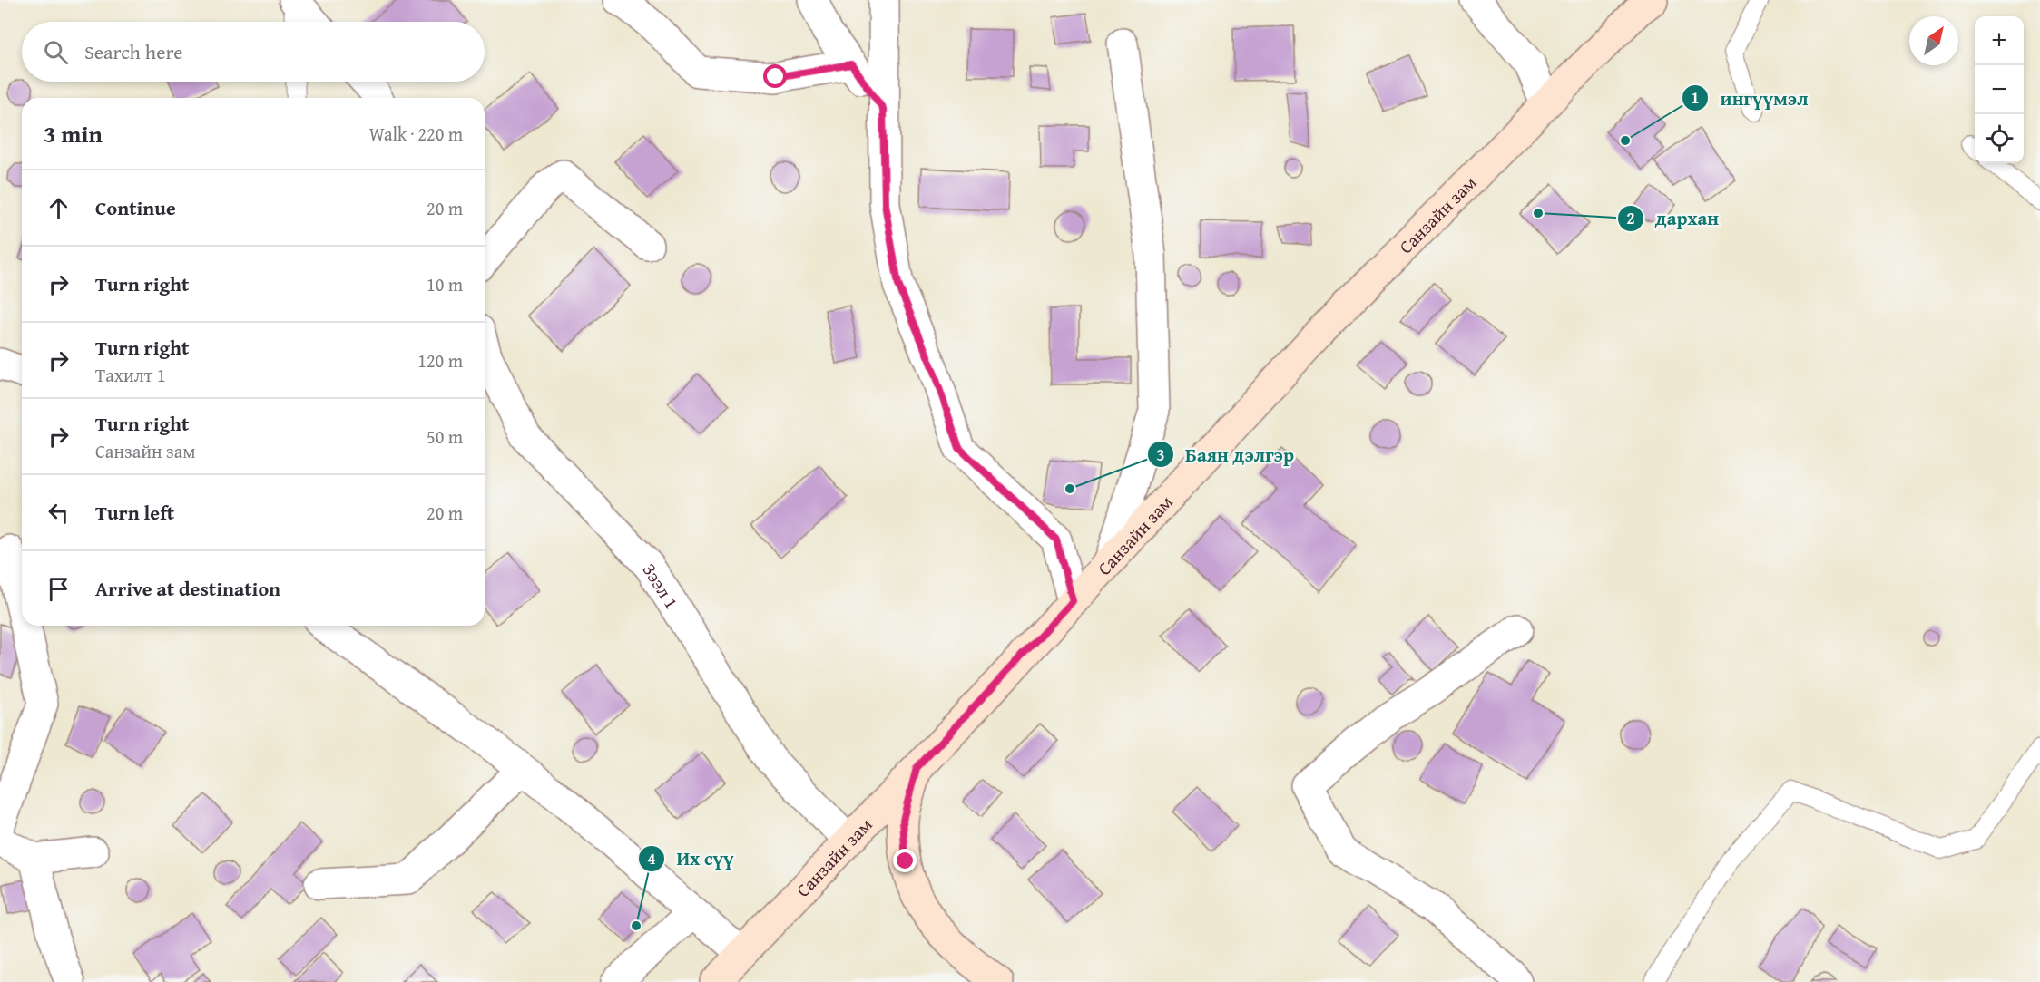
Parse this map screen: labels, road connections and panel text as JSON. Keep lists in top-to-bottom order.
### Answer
{
  "streets": {
    "main road": ["Санзайн зам"],
    "street": ["Зээл 1"]
  },
  "crossings": [
    ["Санзайн зам", "Зээл 1"]
  ],
  "places": [
    "ингүүмэл",
    "дархан",
    "Баян дэлгэр",
    "Их сүү"
  ],
  "north": "top right",
  "page": {
    "map_buttons": ["+", "−"],
    "search": "Search here",
    "heading": ["3 min", "Walk · 220 m"],
    "list": [
      ["Continue", "20 m"],
      ["Turn right", "10 m"],
      ["Turn right", "Тахилт 1", "120 m"],
      ["Turn right", "Санзайн зам", "50 m"],
      ["Turn left", "20 m"],
      "Arrive at destination"
    ]
  }
}
